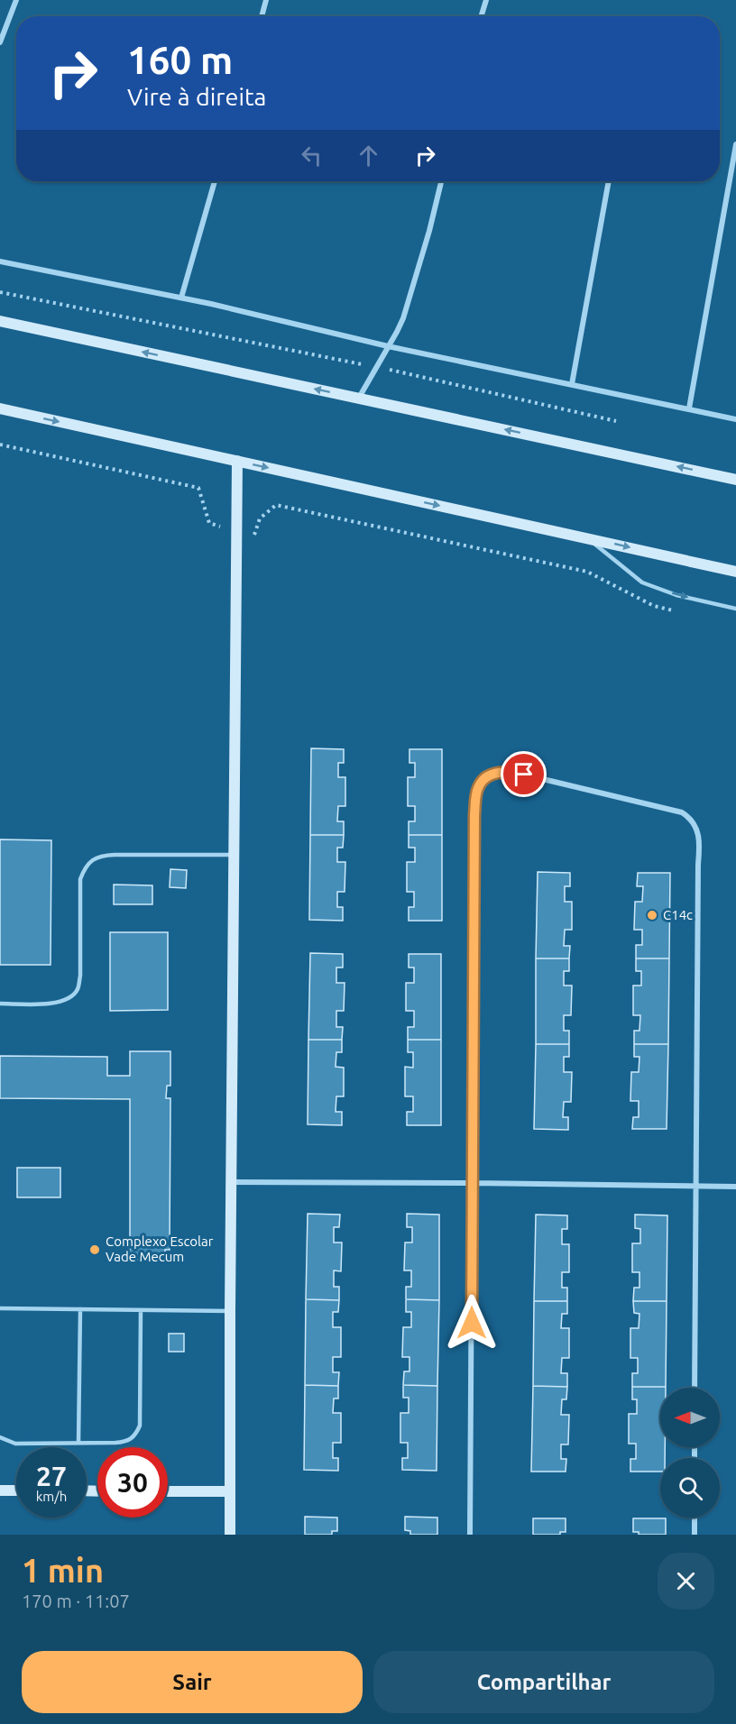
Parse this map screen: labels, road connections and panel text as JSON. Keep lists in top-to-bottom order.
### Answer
{
  "places": ["C14c", "Complexo Escolar Vade Mecum"],
  "north": "left",
  "page": {
    "turn": ["160 m", "Vire à direita"],
    "speed": "27 km/h",
    "limit": "30",
    "heading": ["1 min", "170 m · 11:07"],
    "buttons": ["Sair", "Compartilhar"]
  }
}
